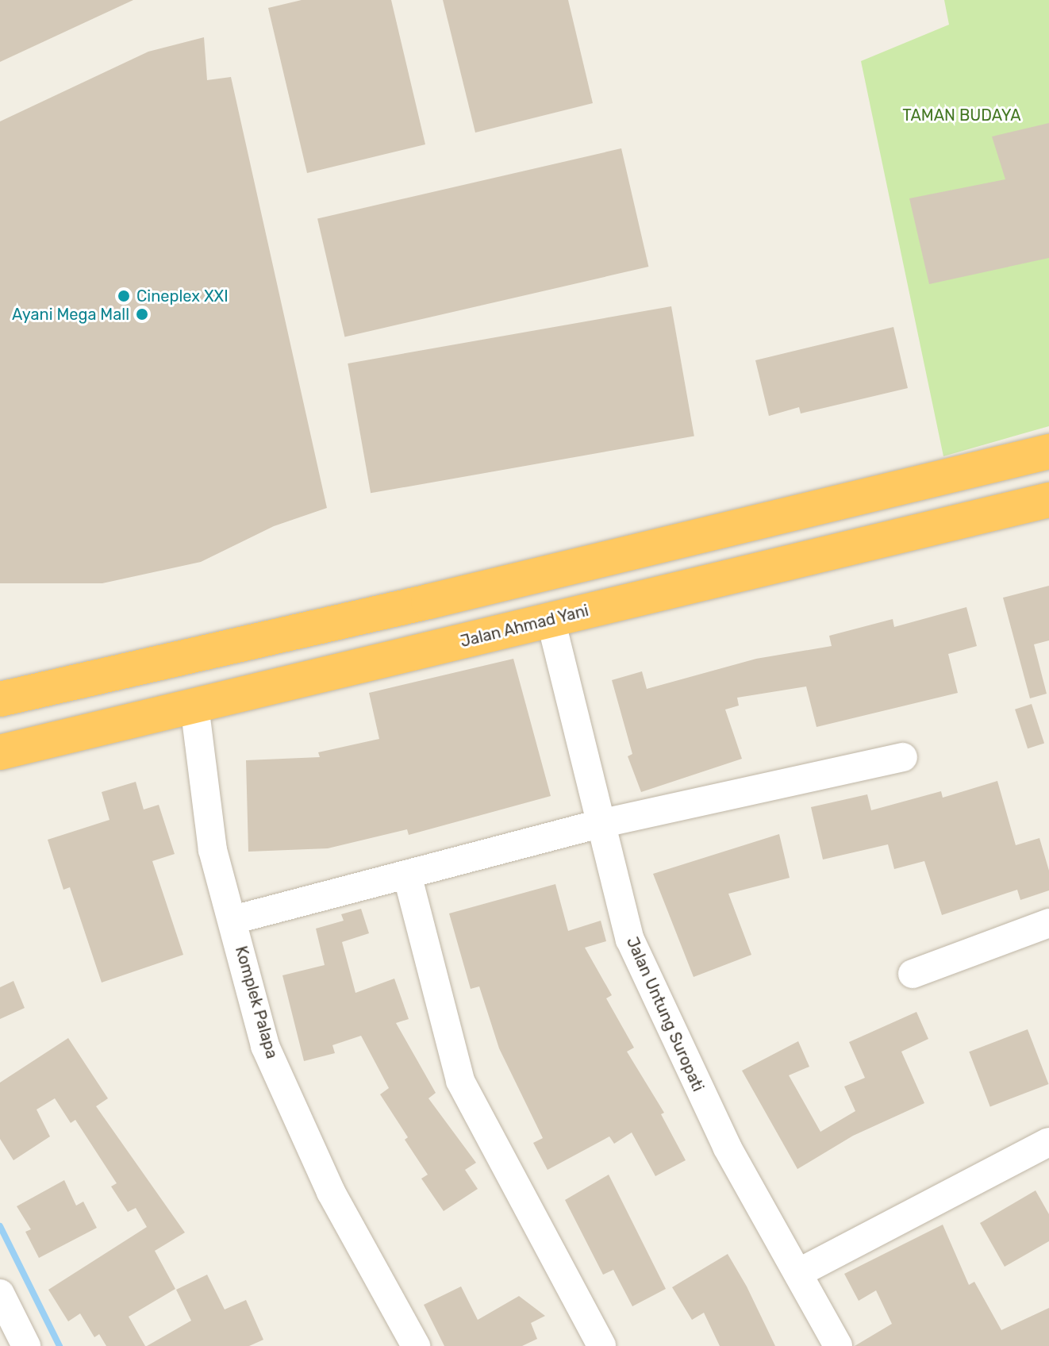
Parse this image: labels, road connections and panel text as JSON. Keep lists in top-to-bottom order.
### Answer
{
  "streets": {
    "highway": ["Jalan Ahmad Yani"],
    "street": ["Komplek Palapa", "Jalan Untung Suropati"]
  },
  "crossings": [
    ["Jalan Ahmad Yani", "Komplek Palapa"],
    ["Jalan Ahmad Yani", "Jalan Untung Suropati"]
  ],
  "parks": ["TAMAN BUDAYA"],
  "places": ["Cineplex XXI", "Ayani Mega Mall"]
}
